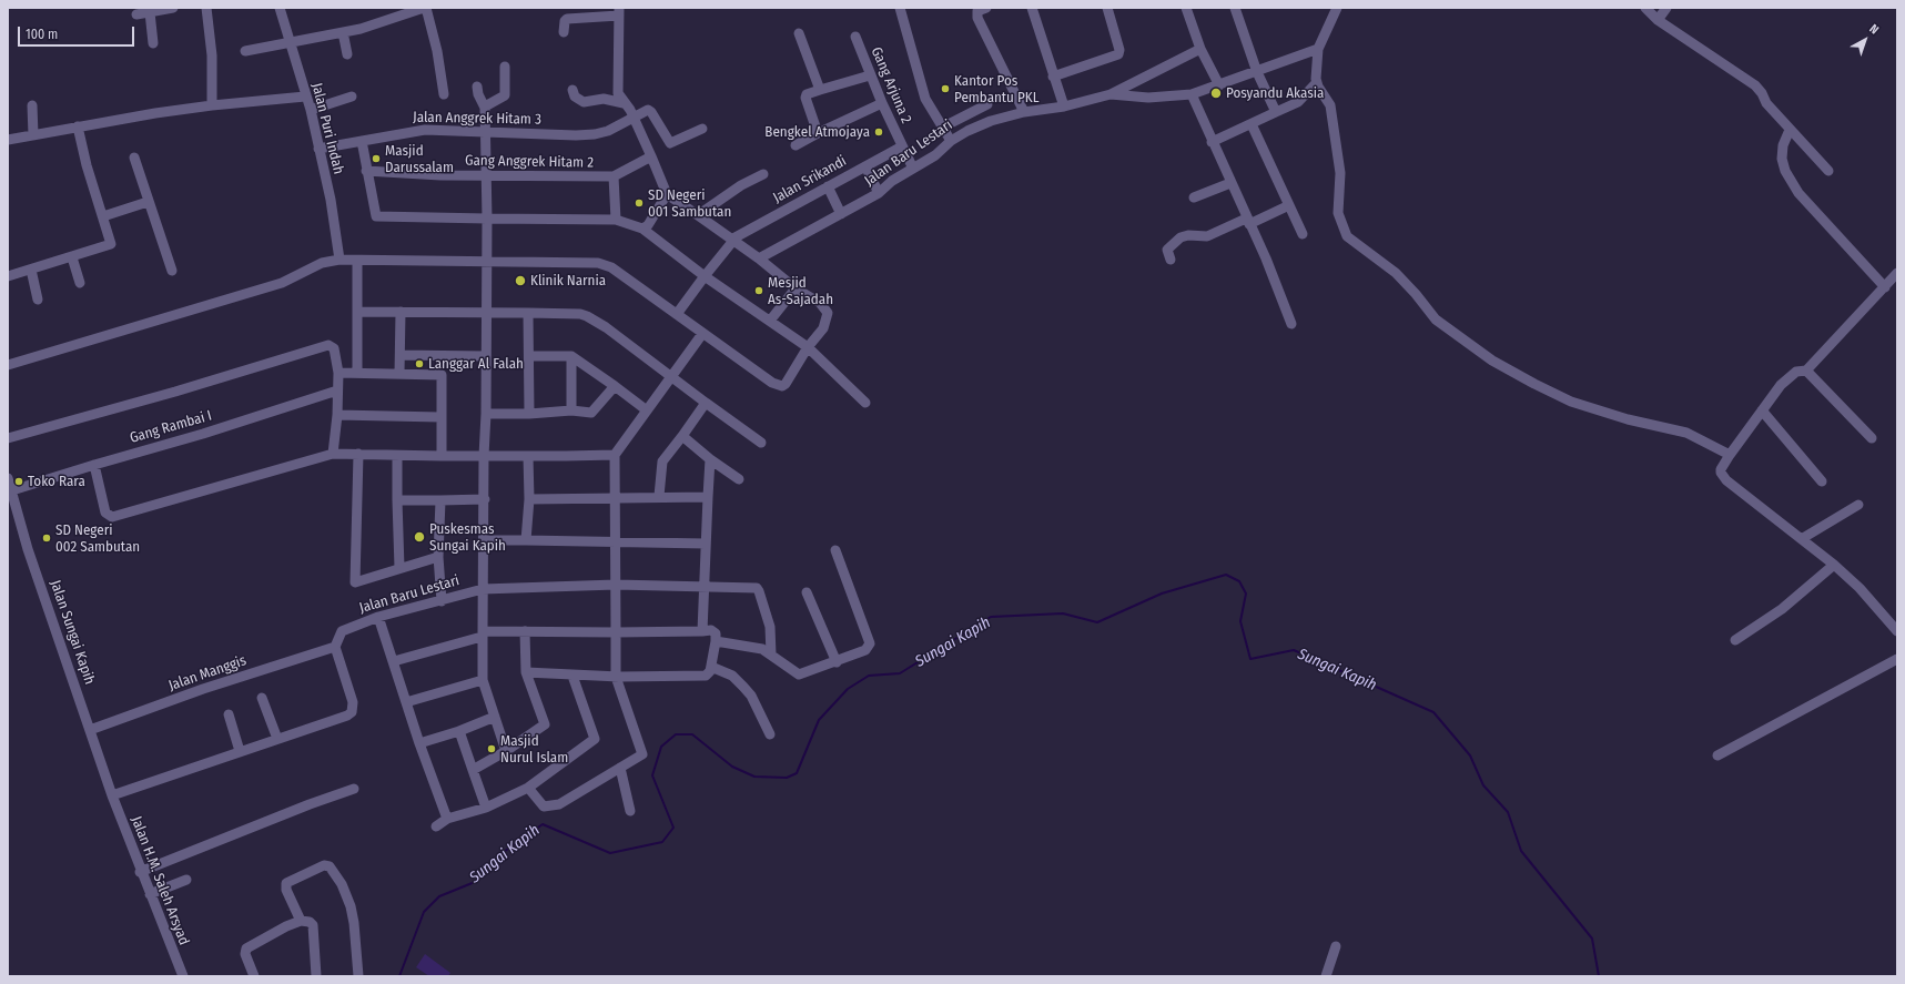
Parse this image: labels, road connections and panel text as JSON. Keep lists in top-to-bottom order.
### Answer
{
  "streets": {
    "street": [
      "Gang Arjuna 2",
      "Jalan Anggrek Hitam 3",
      "Jalan Puri Indah",
      "Jalan Baru Lestari",
      "Gang Anggrek Hitam 2",
      "Jalan Srikandi",
      "Gang Rambai I",
      "Jalan Sungai Kapih",
      "Jalan Manggis",
      "Jalan H.M. Saleh Arsyad"
    ]
  },
  "crossings": [
    ["Gang Arjuna 2", "Jalan Baru Lestari"],
    ["Gang Arjuna 2", "Jalan Srikandi"],
    ["Jalan Anggrek Hitam 3", "Jalan Puri Indah"],
    ["Jalan Baru Lestari", "Jalan Manggis"],
    ["Gang Rambai I", "Jalan Sungai Kapih"],
    ["Jalan Sungai Kapih", "Jalan Manggis"],
    ["Jalan Sungai Kapih", "Jalan H.M. Saleh Arsyad"]
  ],
  "water": ["Sungai Kapih"],
  "places": [
    "Kantor Pos Pembantu PKL",
    "Posyandu Akasia",
    "Bengkel Atmojaya",
    "Masjid Darussalam",
    "SD Negeri 001 Sambutan",
    "Klinik Narnia",
    "Mesjid As-Sajadah",
    "Langgar Al Falah",
    "Toko Rara",
    "Puskesmas Sungai Kapih",
    "SD Negeri 002 Sambutan",
    "Masjid Nurul Islam"
  ],
  "scale_bar": "100 m",
  "north": "top right"
}
